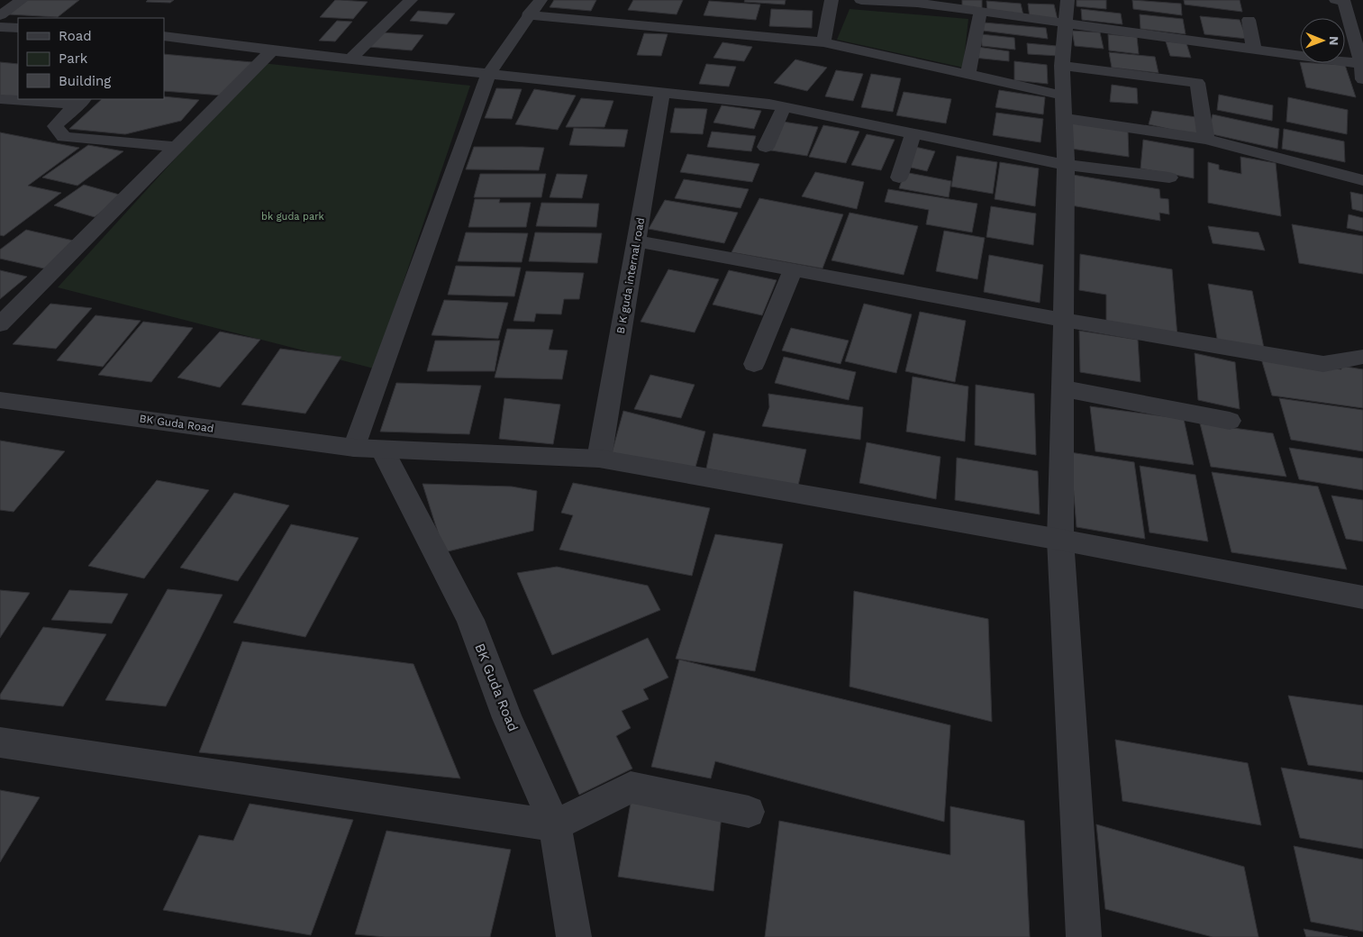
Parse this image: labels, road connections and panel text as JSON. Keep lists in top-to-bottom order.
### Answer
{
  "streets": {
    "street": ["B K guda internal road", "BK Guda Road"]
  },
  "crossings": [
    ["B K guda internal road", "BK Guda Road"]
  ],
  "parks": ["bk guda park"],
  "legend": ["Road", "Park", "Building"],
  "north": "right"
}
